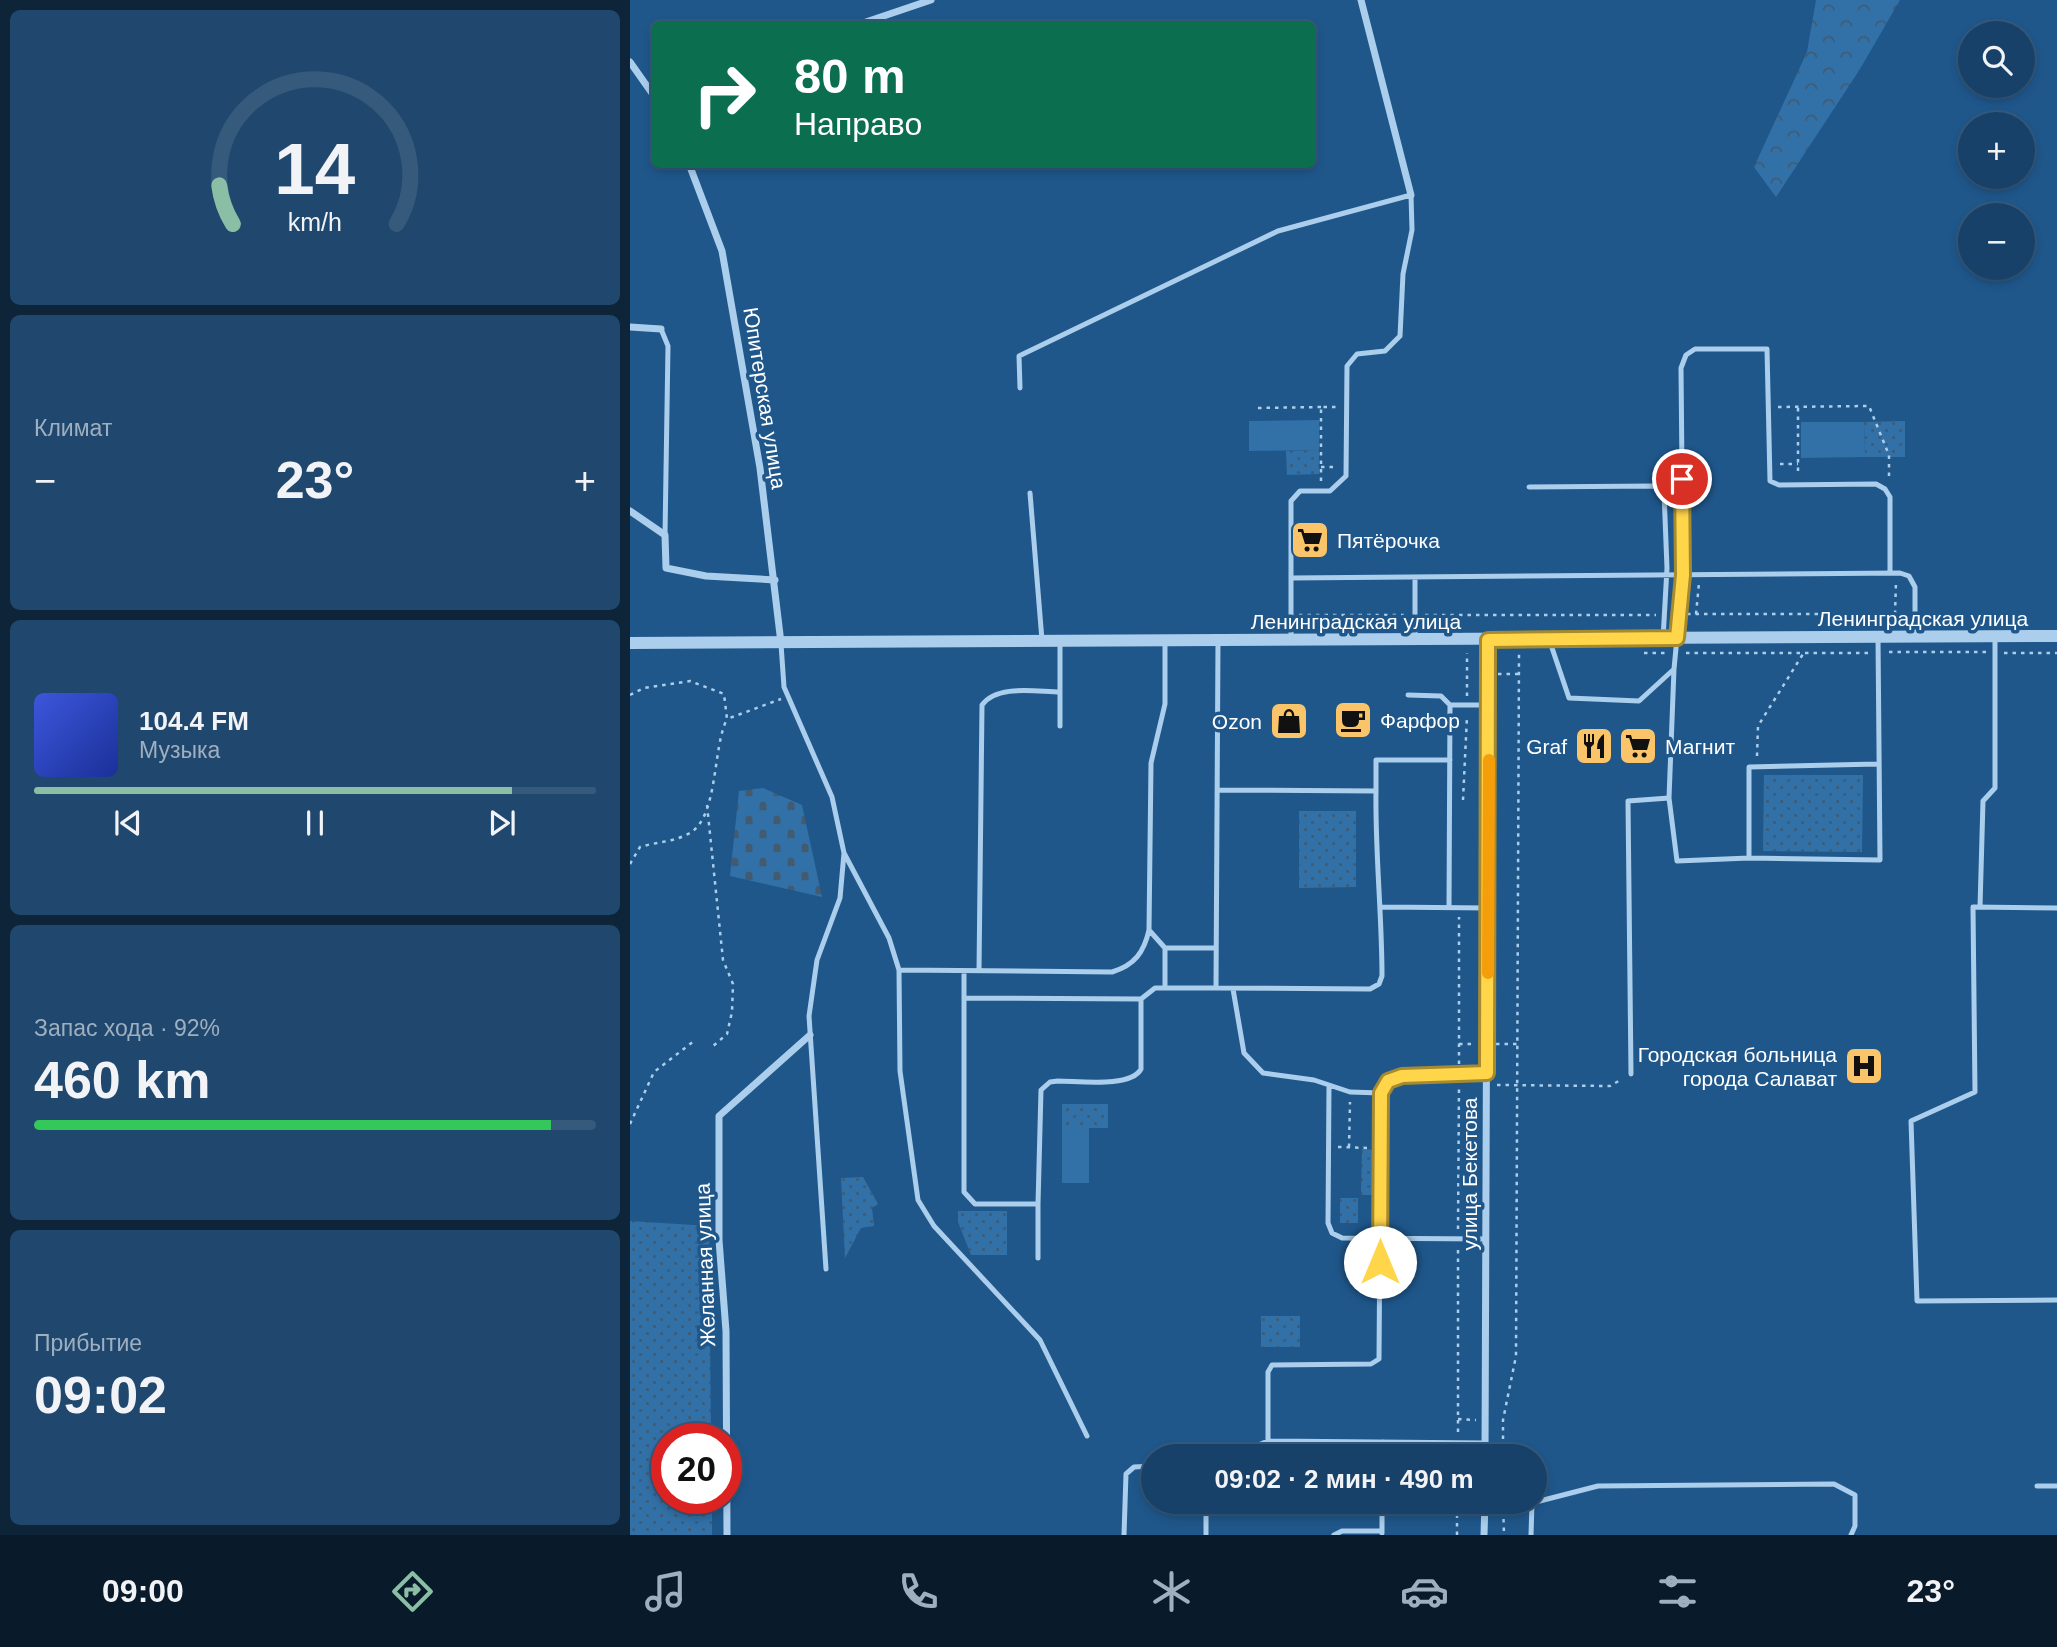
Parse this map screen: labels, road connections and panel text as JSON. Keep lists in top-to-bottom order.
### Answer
{
  "streets": {
    "street": [
      "Юпитерская улица",
      "Ленинградская улица",
      "улица Бекетова",
      "Желанная улица"
    ]
  },
  "crossings": [
    ["Юпитерская улица", "Ленинградская улица"],
    ["Ленинградская улица", "улица Бекетова"]
  ],
  "places": {
    "supermarket": ["Пятёрочка", "Магнит"],
    "cafe": ["Фарфор"],
    "shop": ["Ozon"],
    "restaurant": ["Graf"],
    "hospital": ["Городская больница города Салават"]
  },
  "page": {
    "map_buttons": ["+", "−"],
    "turn": ["80 m", "Направо"],
    "tile": [
      "Климат",
      ["Запас хода · 92%", "460 km"],
      ["Прибытие", "09:02"]
    ],
    "heat": ["−", "23°", "+"],
    "song": ["104.4 FM", "Музыка"],
    "limit": "20",
    "trip": "09:02 · 2 мин · 490 m",
    "tabs": ["09:00", "23°"],
    "gauge": ["14", "km/h"]
  }
}
